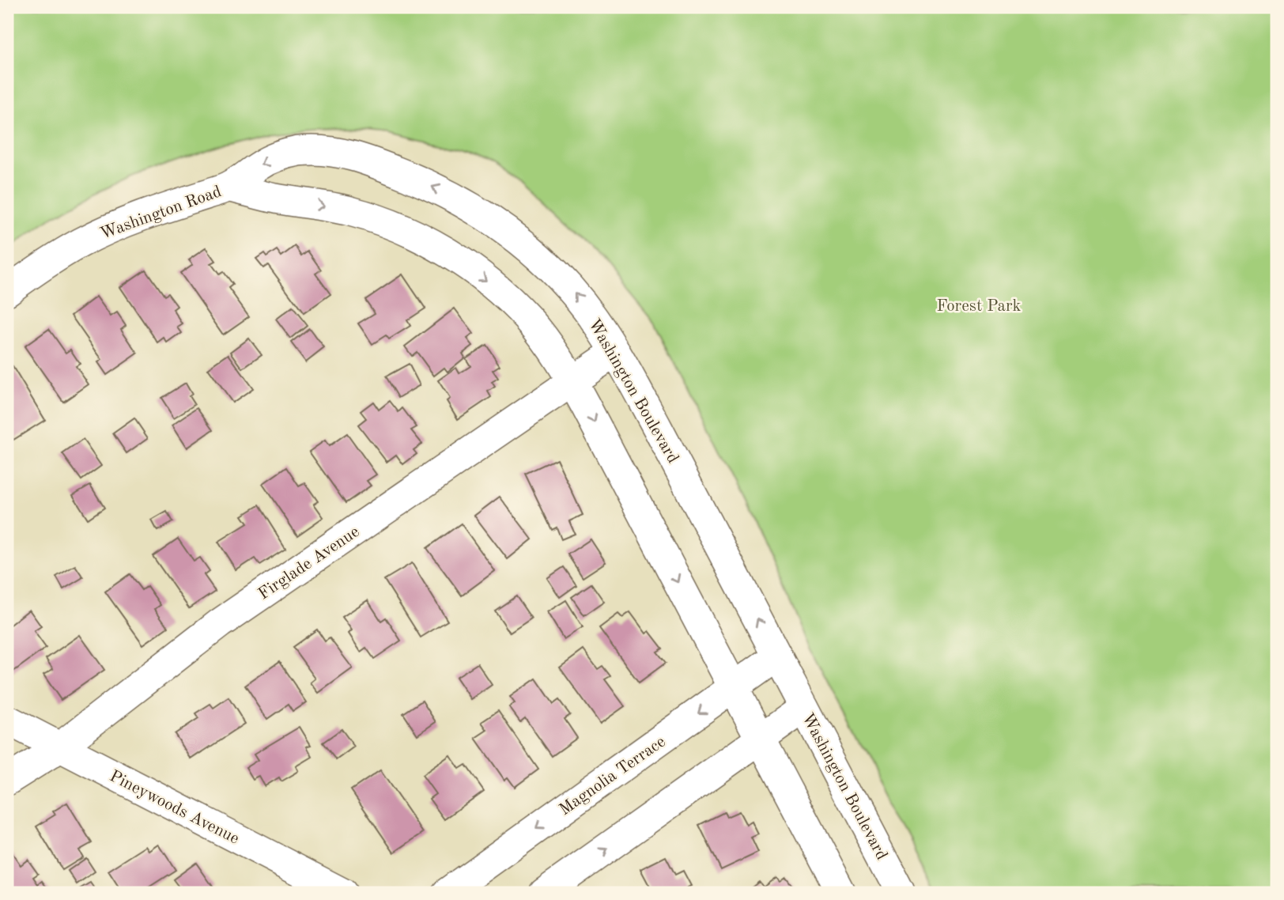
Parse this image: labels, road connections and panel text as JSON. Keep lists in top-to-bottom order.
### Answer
{
  "streets": {
    "street": [
      "Washington Road",
      "Washington Boulevard",
      "Firglade Avenue",
      "Magnolia Terrace",
      "Pineywoods Avenue"
    ]
  },
  "crossings": [
    ["Washington Road", "Washington Boulevard"],
    ["Washington Boulevard", "Firglade Avenue"],
    ["Washington Boulevard", "Magnolia Terrace"],
    ["Firglade Avenue", "Pineywoods Avenue"]
  ],
  "parks": ["Forest Park"]
}
